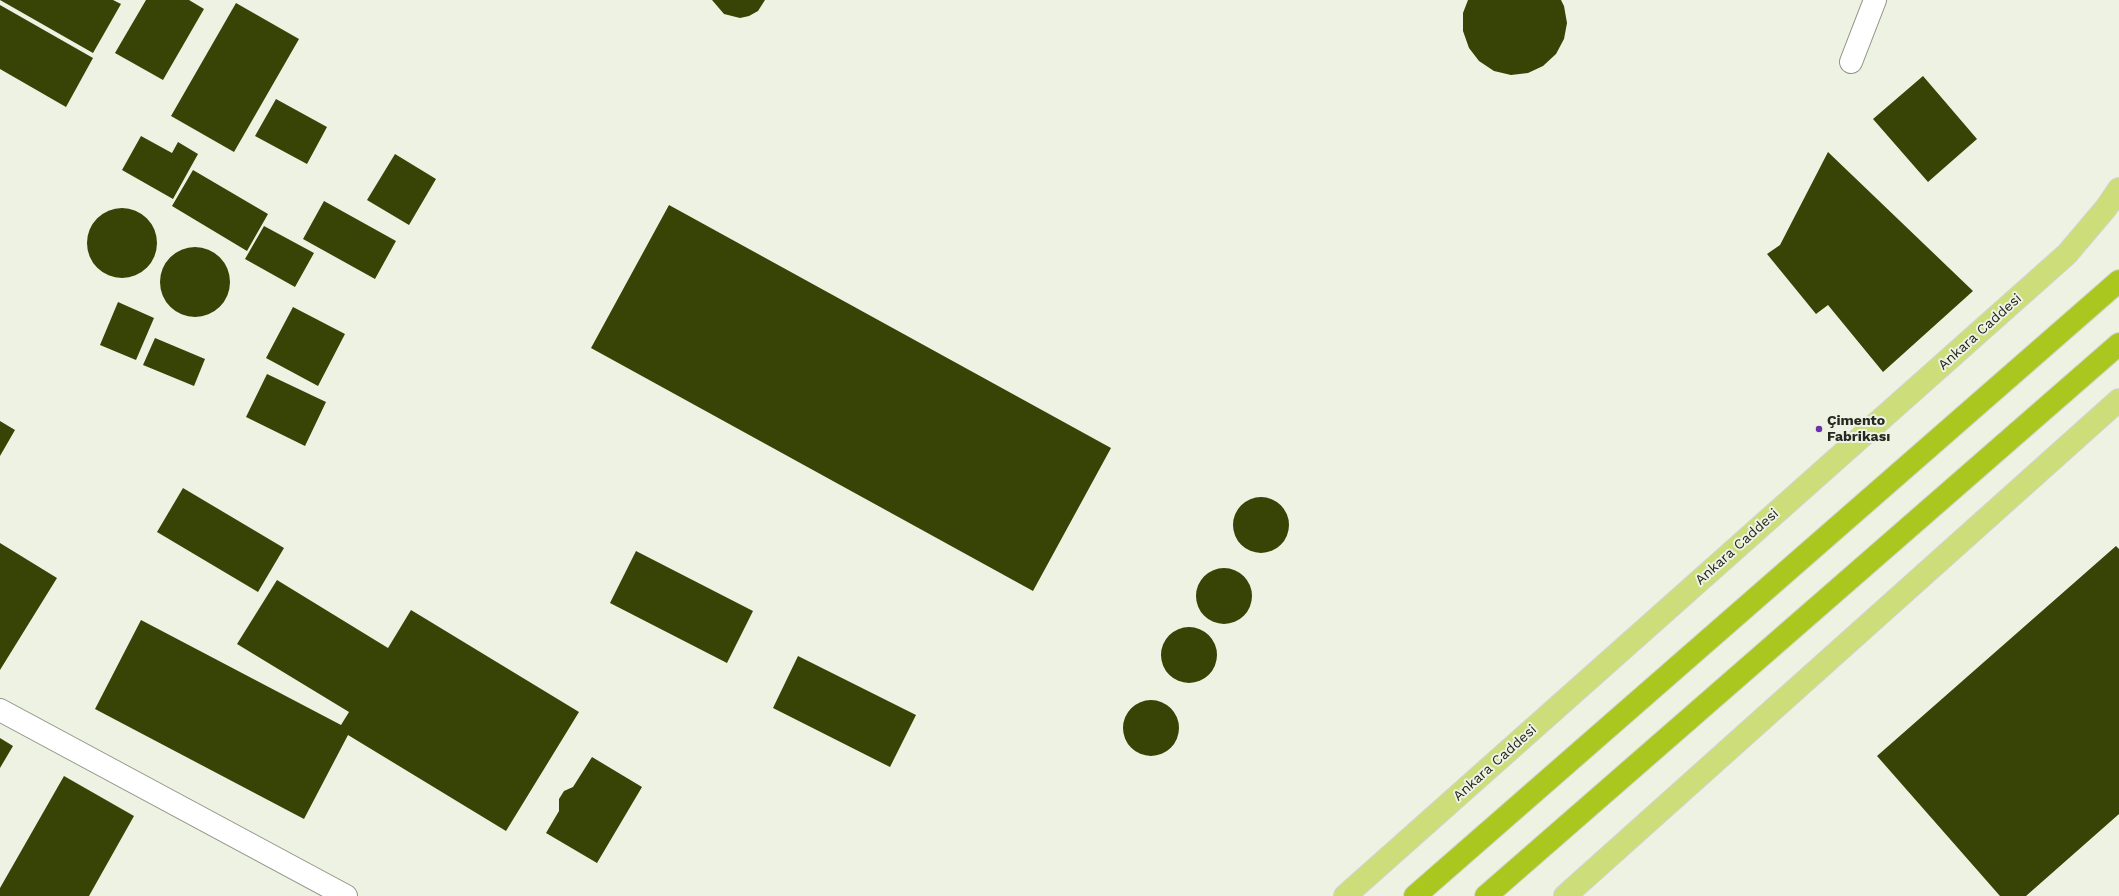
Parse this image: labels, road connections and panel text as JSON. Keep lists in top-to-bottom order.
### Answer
{
  "streets": {
    "main road": ["Ankara Caddesi"]
  },
  "places": ["Çimento Fabrikası"]
}
